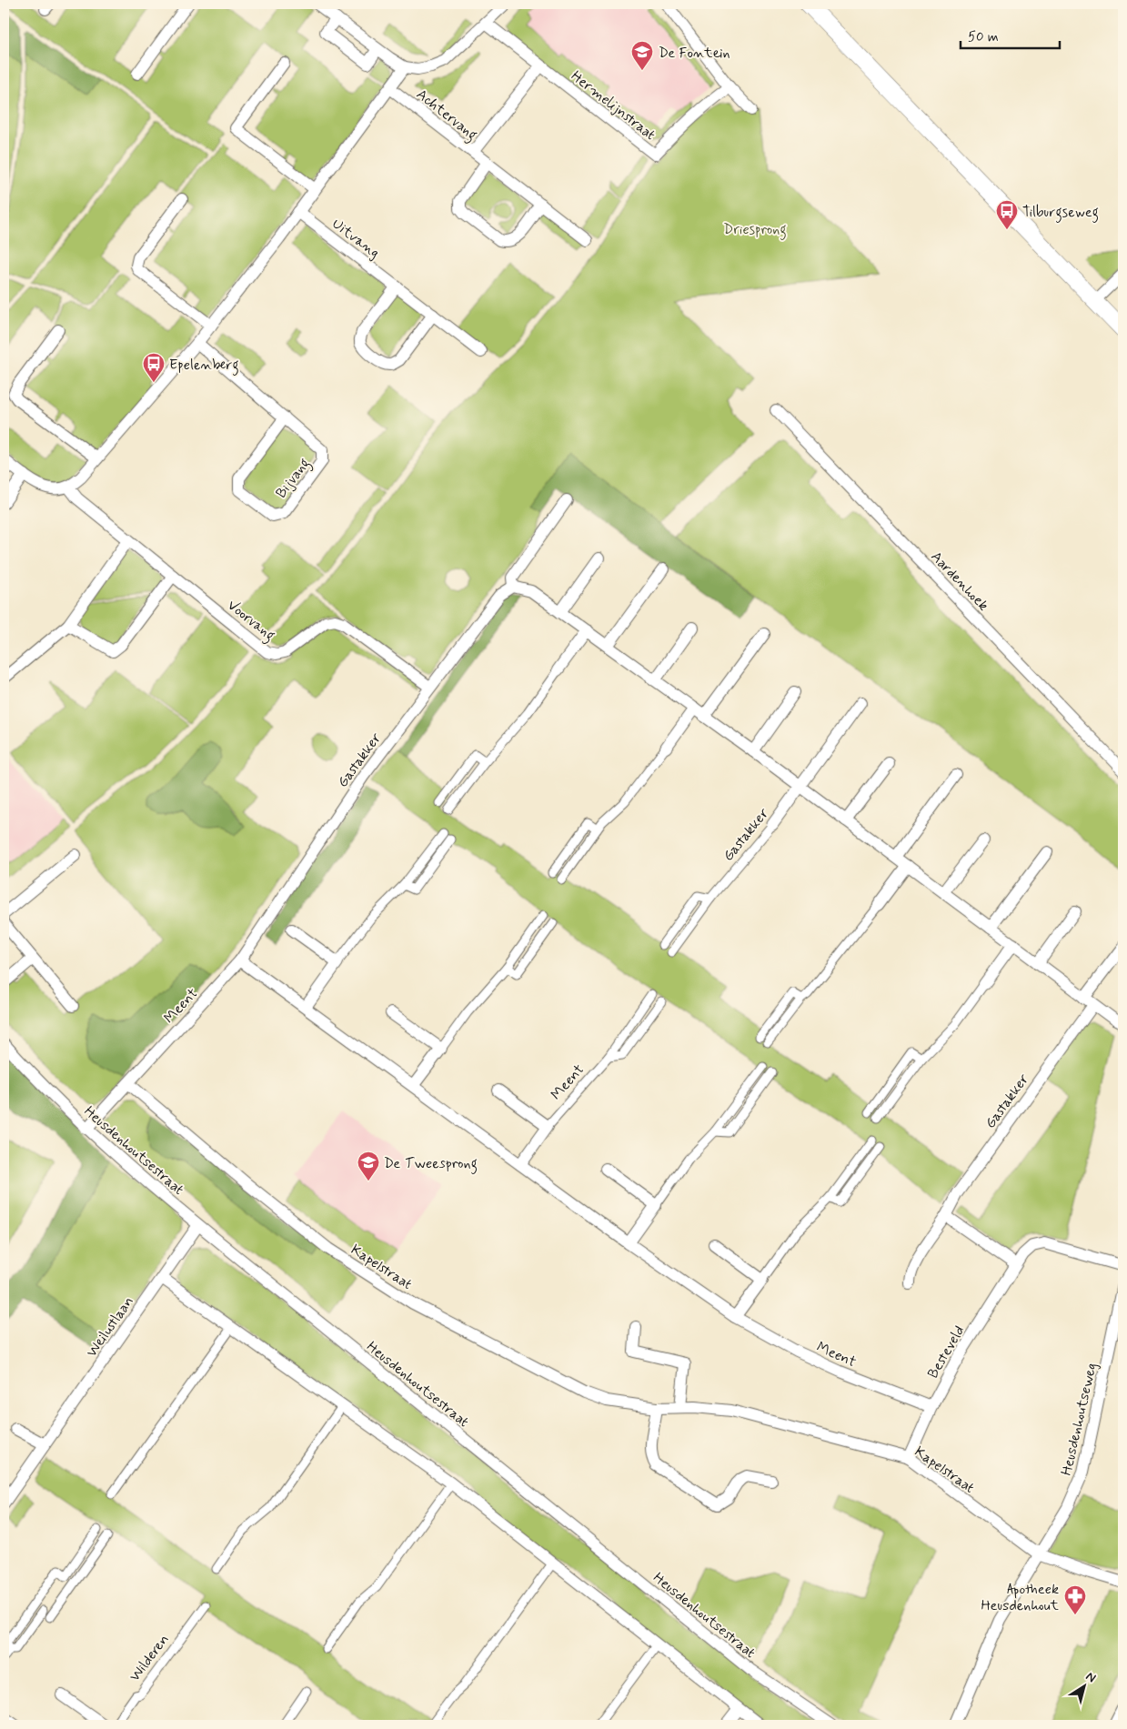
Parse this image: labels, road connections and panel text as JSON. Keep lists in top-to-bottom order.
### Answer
{
  "streets": {
    "street": [
      "Hermelijnstraat",
      "Achtervang",
      "Uitvang",
      "Bijvang",
      "Aardenhoek",
      "Voorvang",
      "Gastakker",
      "Meent",
      "Heusdenhoutsestraat",
      "Kapelstraat",
      "Weilustlaan",
      "Besteveld",
      "Heusdenhoutseweg",
      "Wilderen"
    ]
  },
  "crossings": [
    ["Voorvang", "Gastakker"],
    ["Gastakker", "Meent"],
    ["Meent", "Heusdenhoutsestraat"],
    ["Meent", "Kapelstraat"],
    ["Meent", "Besteveld"],
    ["Heusdenhoutsestraat", "Weilustlaan"],
    ["Kapelstraat", "Besteveld"],
    ["Kapelstraat", "Heusdenhoutseweg"]
  ],
  "parks": ["Driesprong"],
  "places": {
    "school or university": ["De Fontein", "De Tweesprong"],
    "bus stop": ["Tilburgseweg", "Epelenberg"],
    "pharmacy": ["Apotheek Heusdenhout"]
  },
  "scale_bar": "50 m",
  "north": "top right"
}
